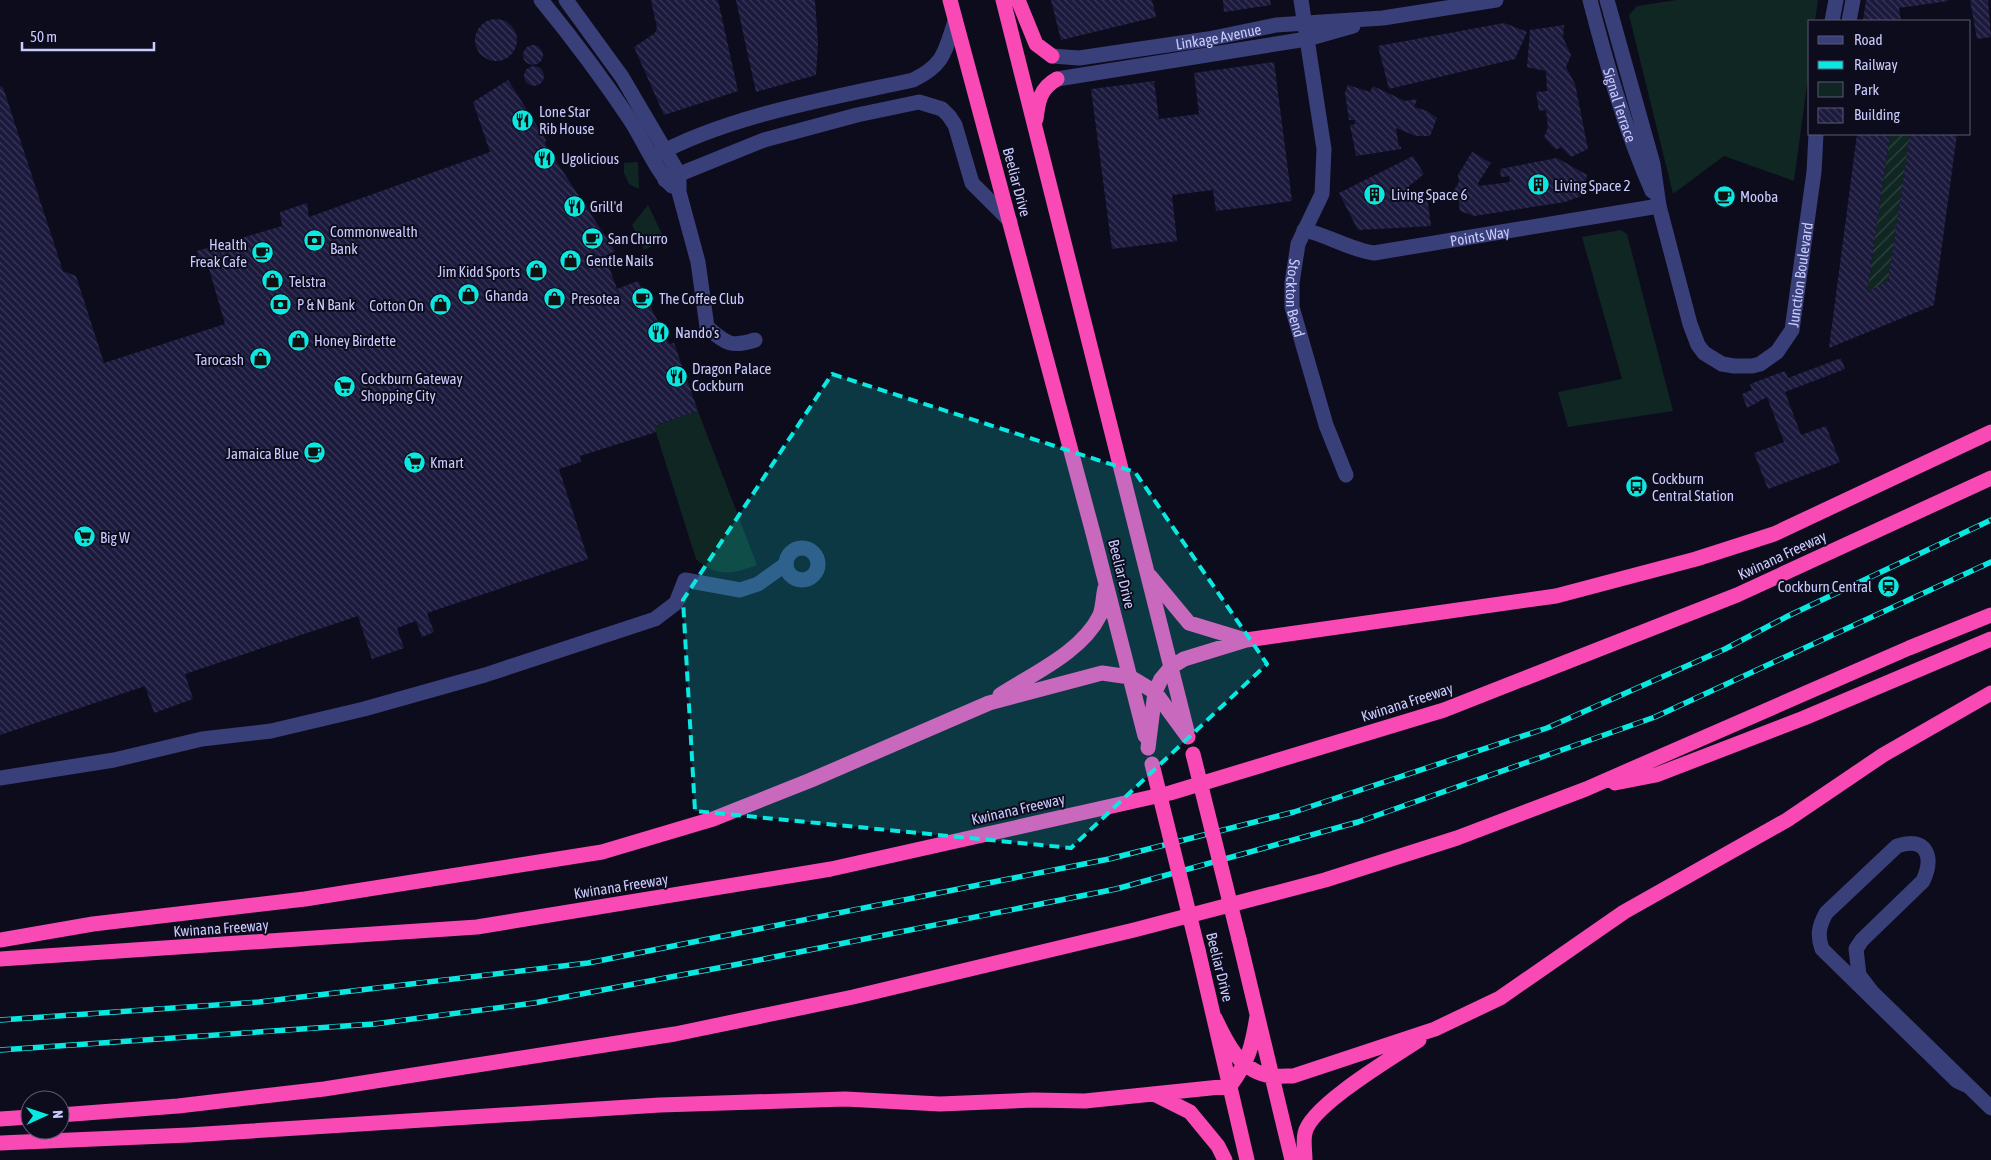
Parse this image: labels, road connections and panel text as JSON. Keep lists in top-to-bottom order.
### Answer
{
  "streets": {
    "highway": ["Beeliar Drive", "Kwinana Freeway"],
    "street": [
      "Linkage Avenue",
      "Signal Terrace",
      "Points Way",
      "Junction Boulevard",
      "Stockton Bend"
    ]
  },
  "crossings": [
    ["Linkage Avenue", "Stockton Bend"],
    ["Signal Terrace", "Points Way"],
    ["Signal Terrace", "Junction Boulevard"],
    ["Points Way", "Stockton Bend"]
  ],
  "places": {
    "restaurant": [
      "Lone Star Rib House",
      "Ugolicious",
      "Grill'd",
      "Nando's",
      "Dragon Palace Cockburn"
    ],
    "building": ["Living Space 2", "Living Space 6"],
    "cafe": [
      "Mooba",
      "San Churro",
      "Health Freak Cafe",
      "The Coffee Club",
      "Jamaica Blue"
    ],
    "bank": ["Commonwealth Bank", "P & N Bank"],
    "shop": [
      "Gentle Nails",
      "Jim Kidd Sports",
      "Telstra",
      "Ghanda",
      "Presotea",
      "Cotton On",
      "Honey Birdette",
      "Tarocash"
    ],
    "supermarket": ["Cockburn Gateway Shopping City", "Kmart", "Big W"],
    "bus stop": ["Cockburn Central Station"],
    "station": ["Cockburn Central"]
  },
  "legend": [
    "Road",
    "Railway",
    "Park",
    "Building"
  ],
  "scale_bar": "50 m",
  "north": "right"
}
